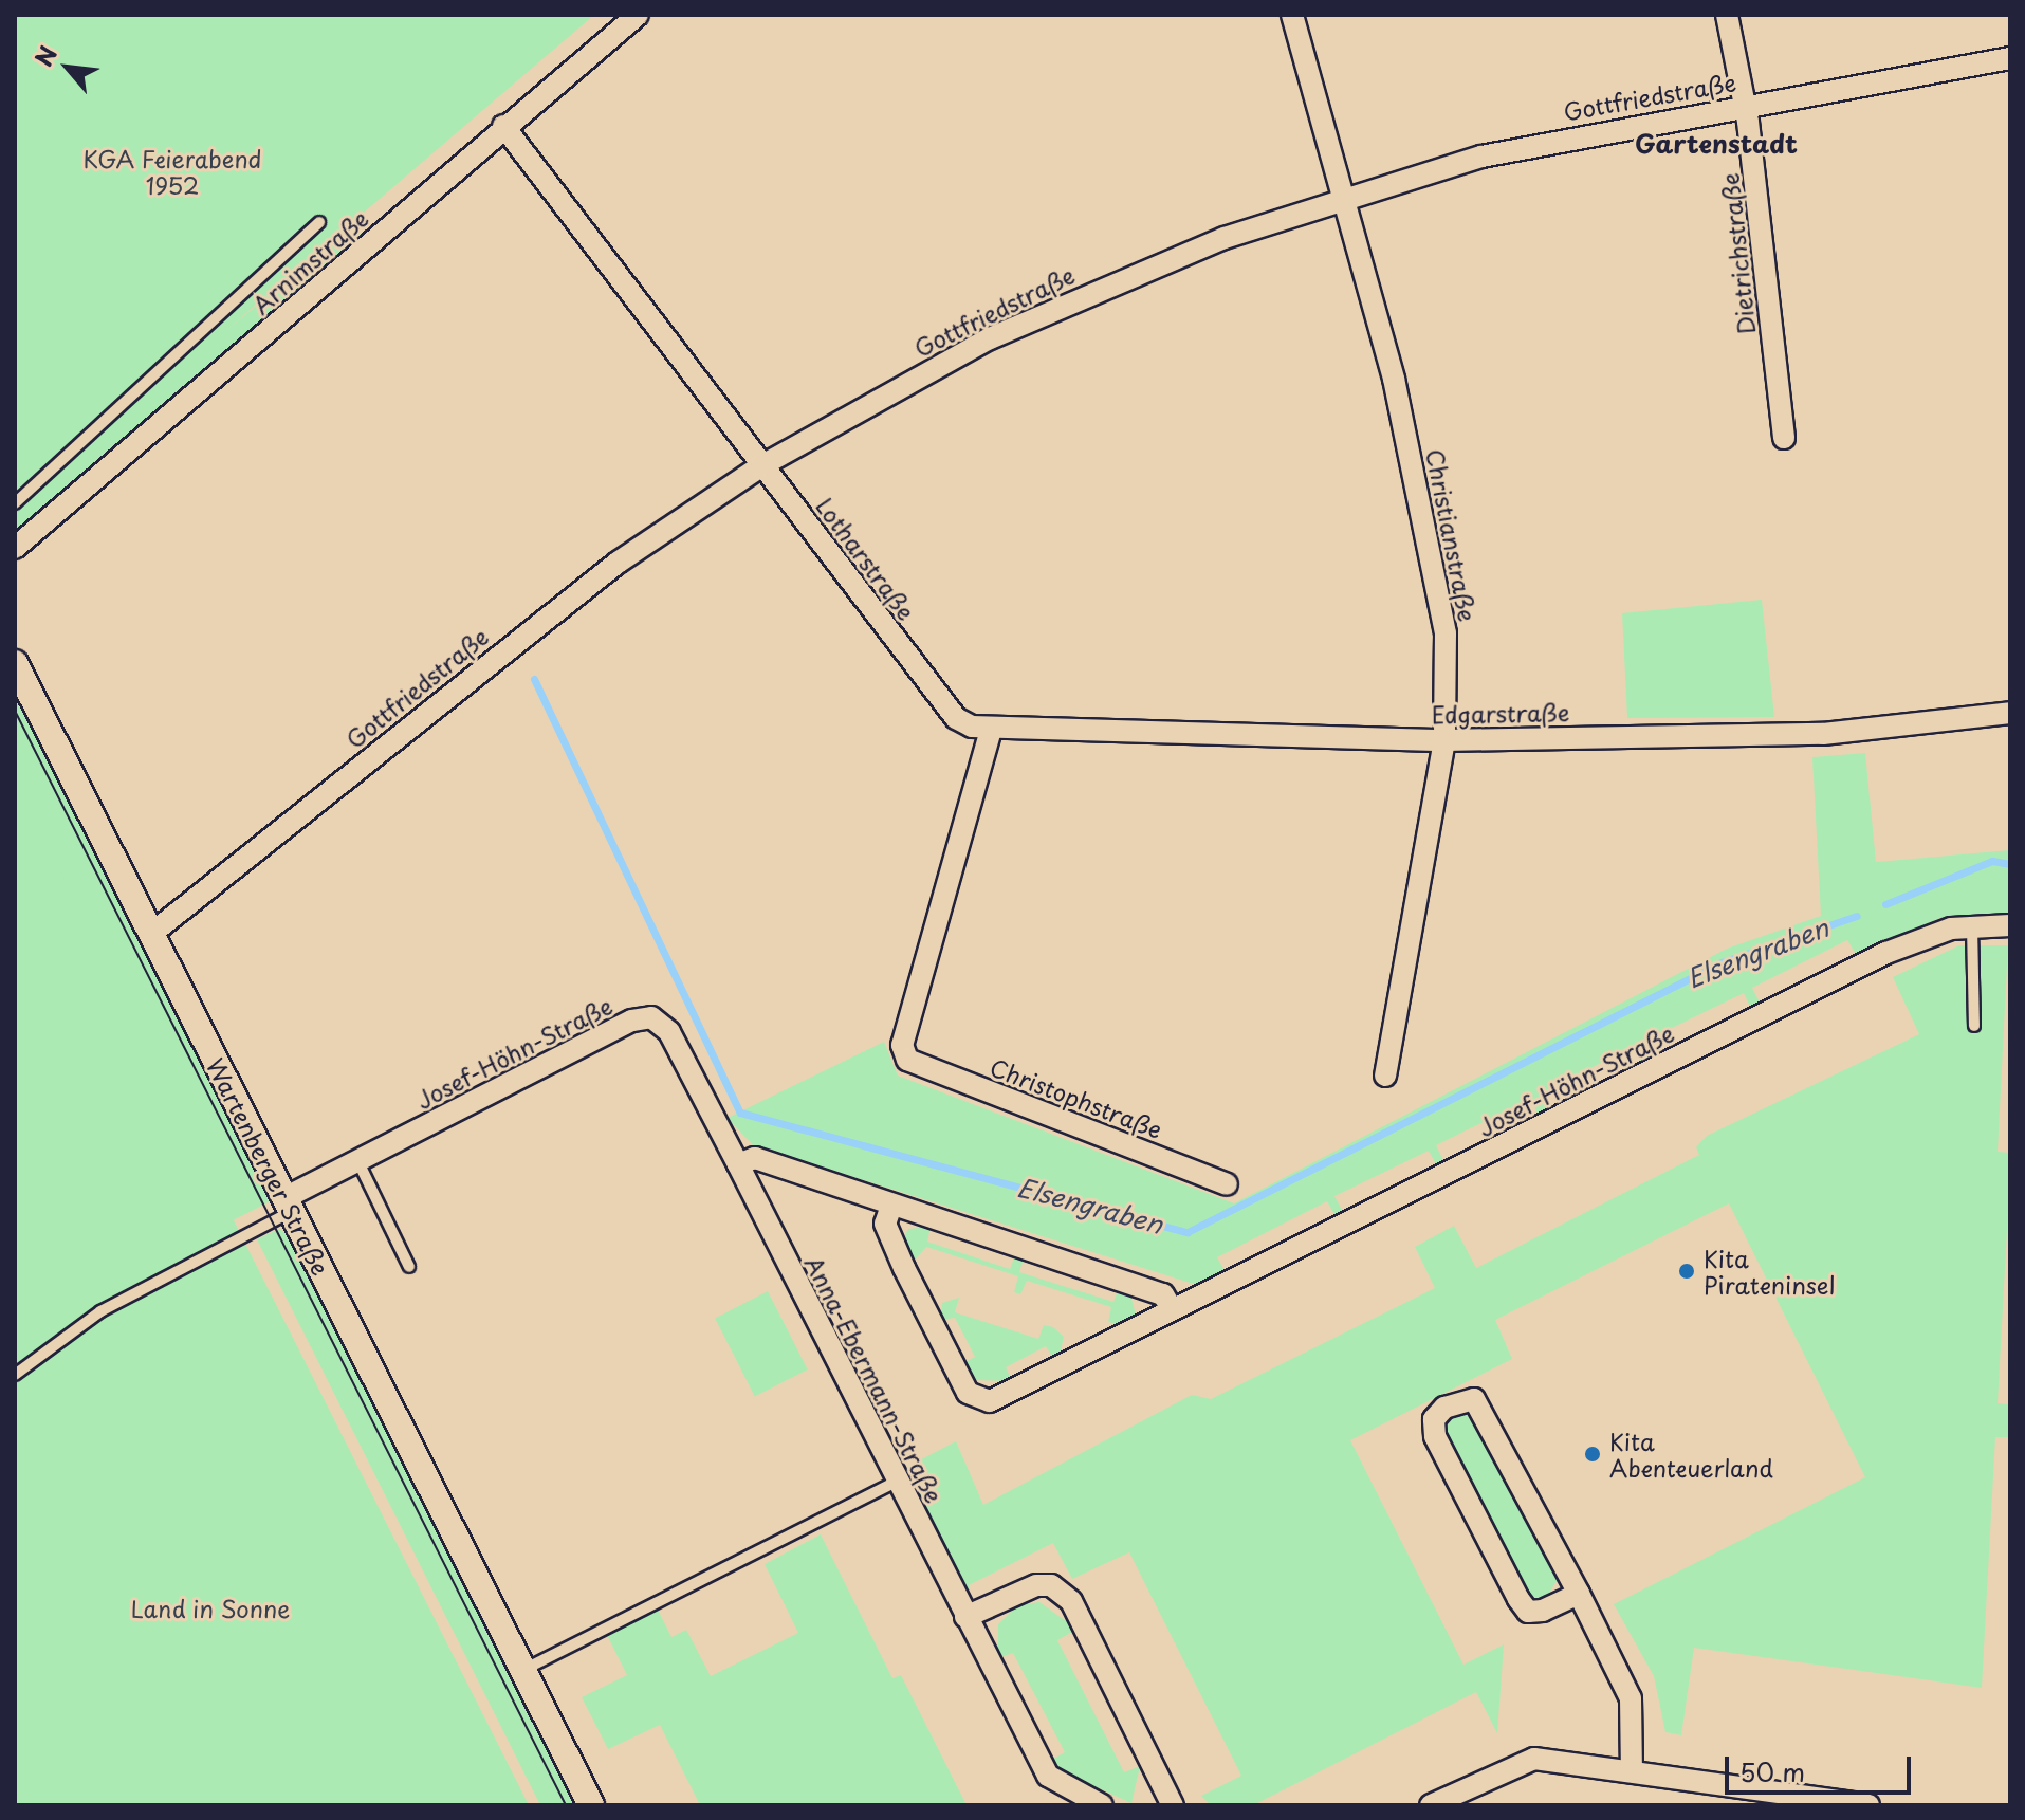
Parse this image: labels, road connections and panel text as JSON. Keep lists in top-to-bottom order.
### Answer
{
  "streets": {
    "street": [
      "Gottfriedstraße",
      "Dietrichstraße",
      "Arnimstraße",
      "Christianstraße",
      "Lotharstraße",
      "Edgarstraße",
      "Josef-Höhn-Straße",
      "Christophstraße",
      "Wartenberger Straße",
      "Anna-Ebermann-Straße"
    ]
  },
  "crossings": [
    ["Gottfriedstraße", "Dietrichstraße"],
    ["Gottfriedstraße", "Christianstraße"],
    ["Gottfriedstraße", "Lotharstraße"],
    ["Gottfriedstraße", "Wartenberger Straße"],
    ["Arnimstraße", "Lotharstraße"],
    ["Christianstraße", "Edgarstraße"],
    ["Lotharstraße", "Edgarstraße"],
    ["Lotharstraße", "Christophstraße"],
    ["Edgarstraße", "Christophstraße"],
    ["Josef-Höhn-Straße", "Wartenberger Straße"],
    ["Josef-Höhn-Straße", "Anna-Ebermann-Straße"]
  ],
  "districts": ["Gartenstadt"],
  "water": ["Elsengraben"],
  "parks": ["KGA Feierabend 1952", "Land in Sonne"],
  "places": ["Kita Pirateninsel", "Kita Abenteuerland"],
  "scale_bar": "50 m",
  "north": "top left"
}
